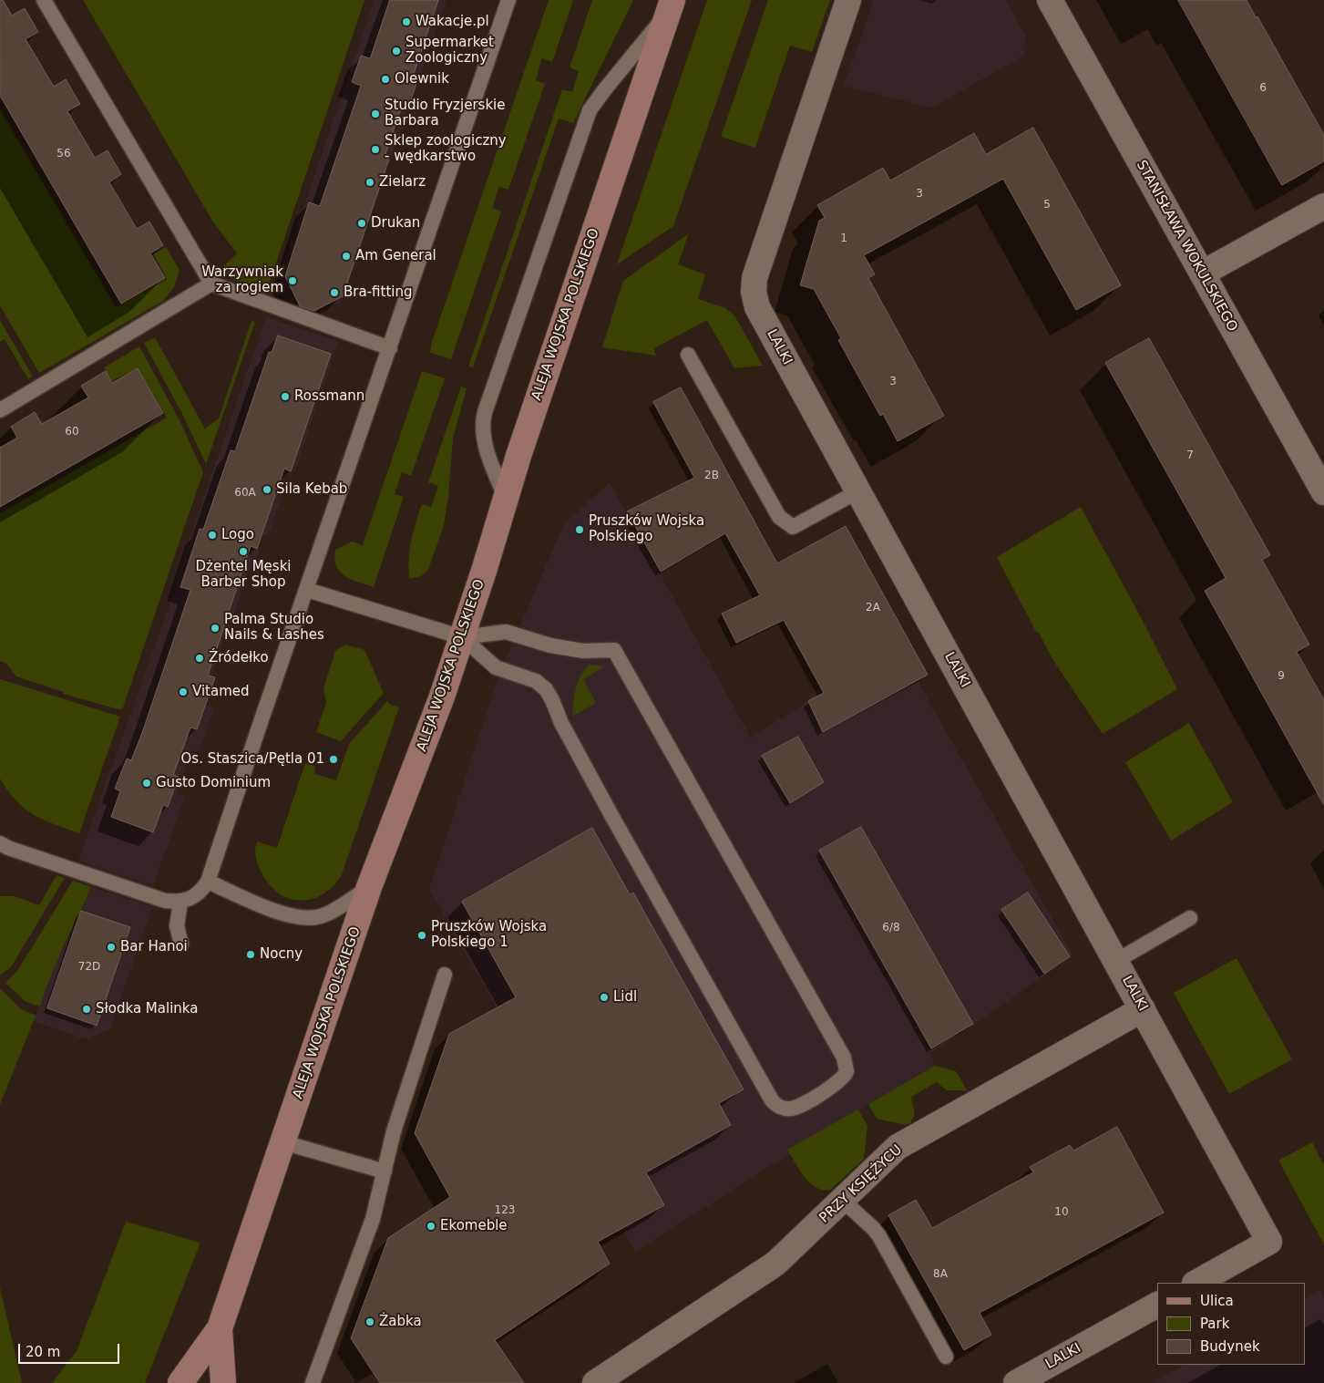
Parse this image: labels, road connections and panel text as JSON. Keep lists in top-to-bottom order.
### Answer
{
  "streets": {
    "main road": ["ALEJA WOJSKA POLSKIEGO"],
    "street": ["STANISŁAWA WOKULSKIEGO", "LALKI", "PRZY KSIĘŻYCU"]
  },
  "crossings": [
    ["LALKI", "PRZY KSIĘŻYCU"]
  ],
  "places": [
    "Wakacje.pl",
    "Supermarket Zoologiczny",
    "Olewnik",
    "Studio Fryzjerskie Barbara",
    "Sklep zoologiczny - wędkarstwo",
    "Zielarz",
    "Drukan",
    "Am General",
    "Warzywniak za rogiem",
    "Bra-fitting",
    "Rossmann",
    "Sila Kebab",
    "Pruszków Wojska Polskiego",
    "Logo",
    "Dżentel Męski Barber Shop",
    "Palma Studio Nails & Lashes",
    "Źródełko",
    "Vitamed",
    "Os. Staszica/Pętla 01",
    "Gusto Dominium",
    "Pruszków Wojska Polskiego 1",
    "Bar Hanoi",
    "Nocny",
    "Lidl",
    "Słodka Malinka",
    "Ekomeble",
    "Żabka"
  ],
  "house_numbers": [
    "6",
    "56",
    "3",
    "5",
    "1",
    "3",
    "60",
    "7",
    "2B",
    "60A",
    "2A",
    "9",
    "6/8",
    "72D",
    "123",
    "10",
    "8A"
  ],
  "legend": ["Ulica", "Park", "Budynek"],
  "scale_bar": "20 m"
}
